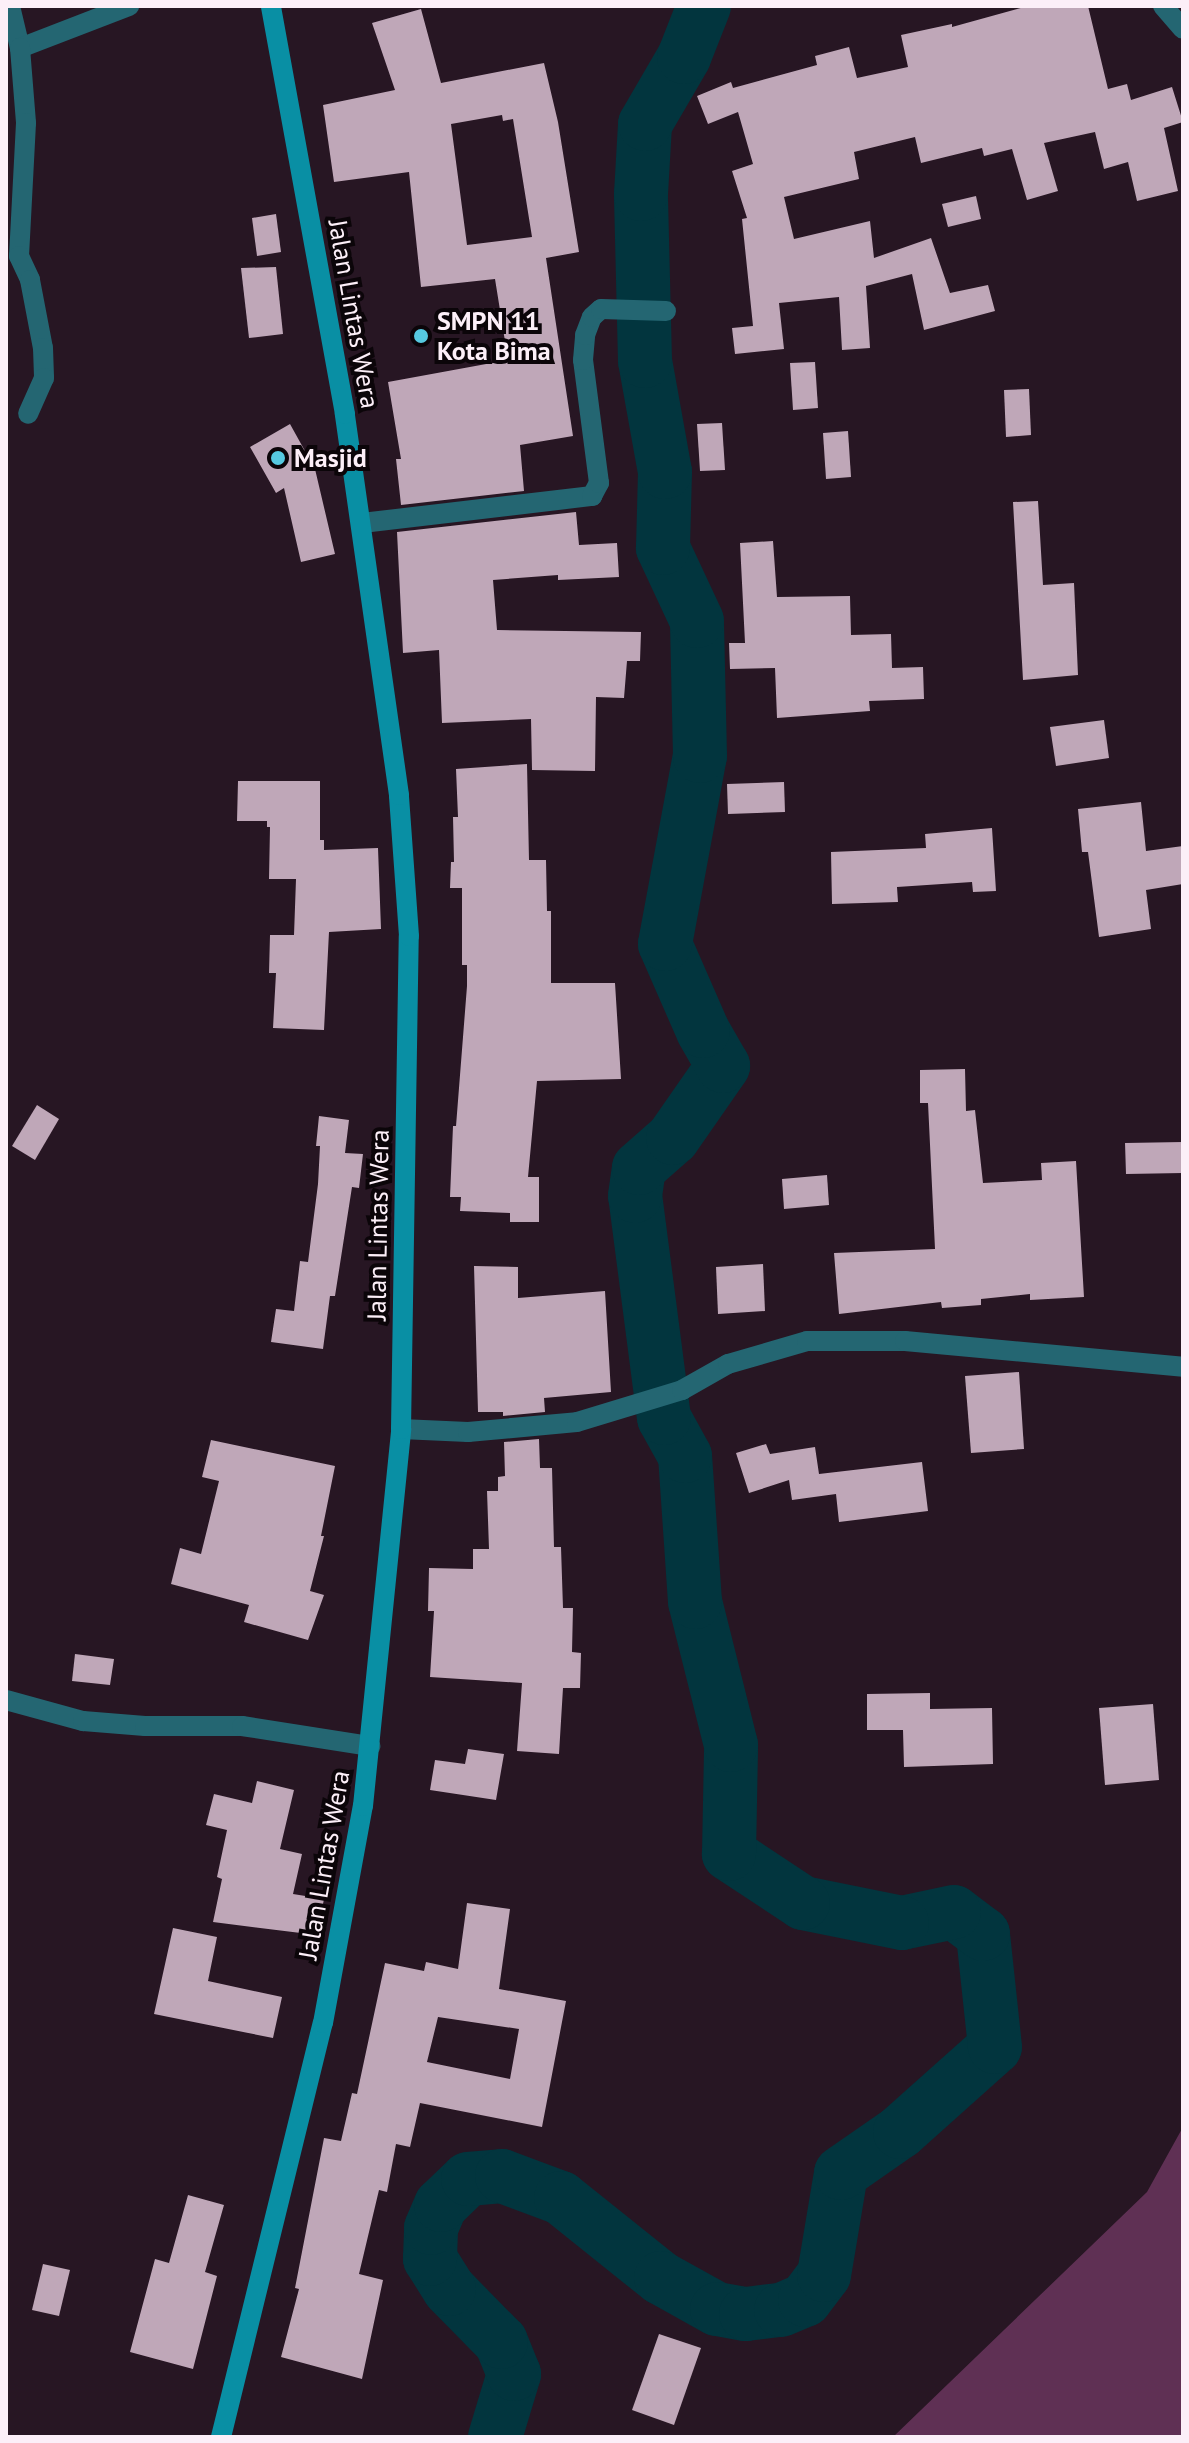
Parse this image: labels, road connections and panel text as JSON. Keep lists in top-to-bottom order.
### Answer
{
  "streets": {
    "main road": ["Jalan Lintas Wera"]
  },
  "places": ["SMPN 11 Kota Bima", "Masjid"]
}
